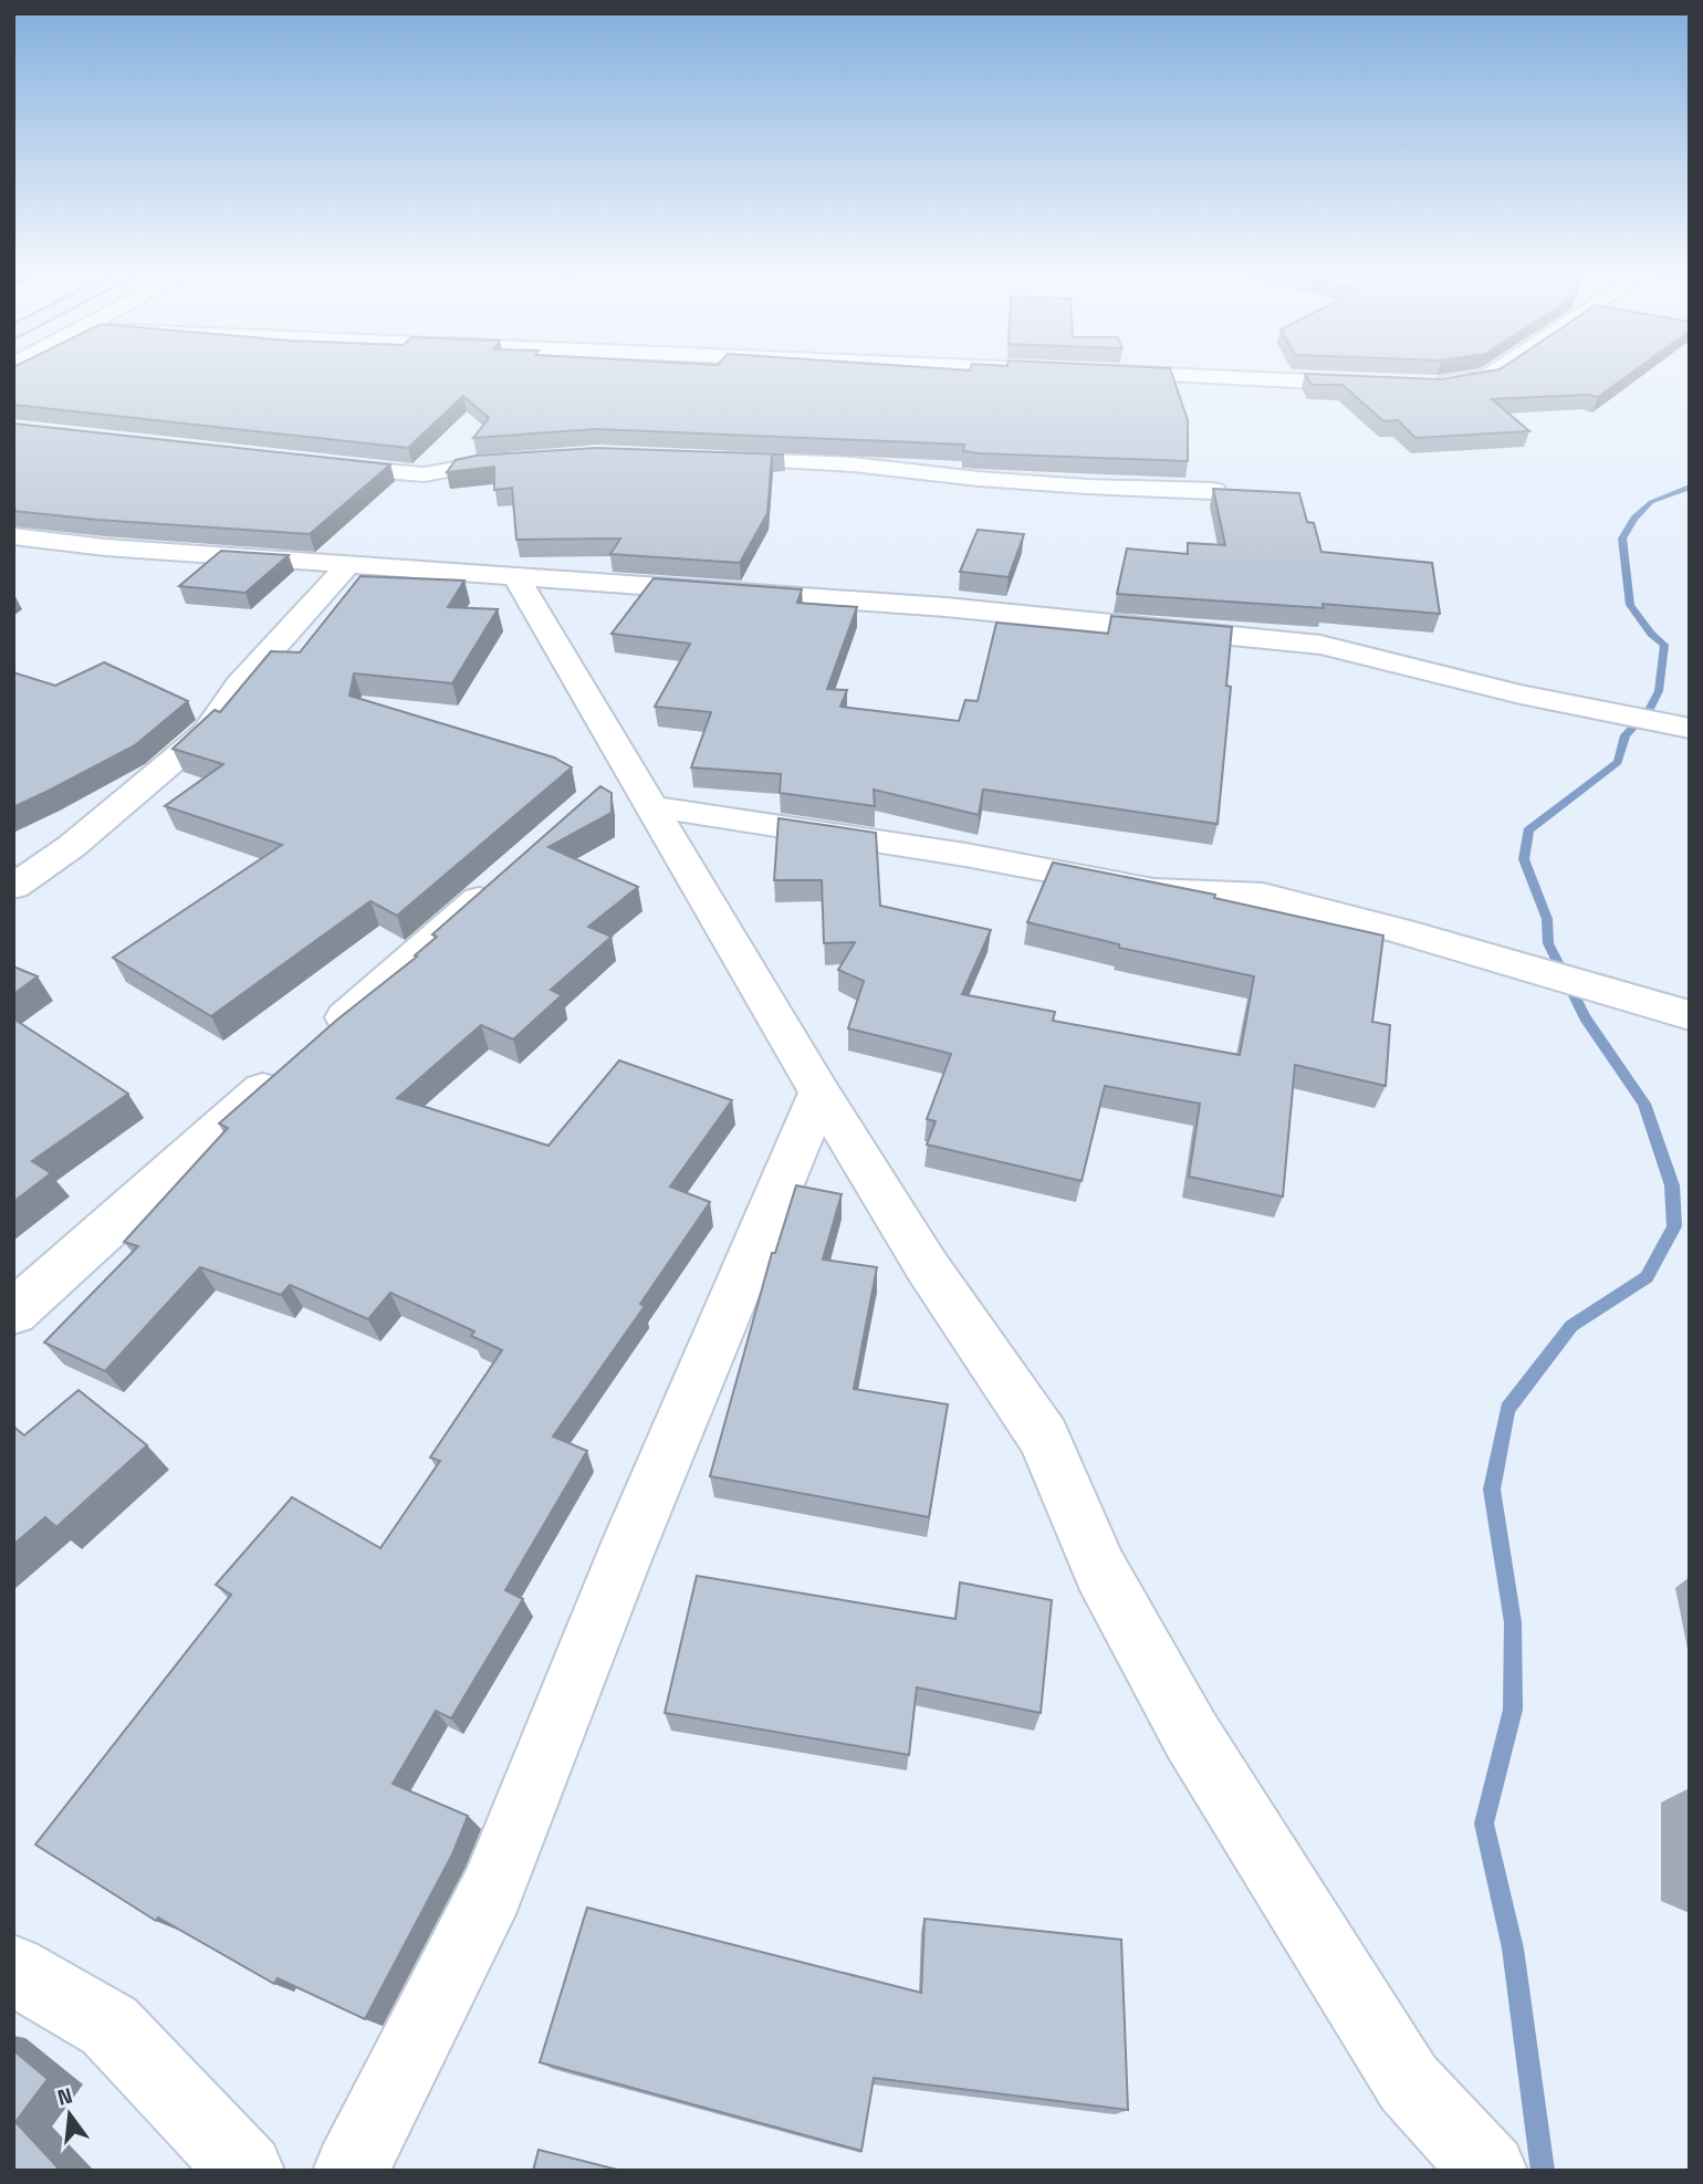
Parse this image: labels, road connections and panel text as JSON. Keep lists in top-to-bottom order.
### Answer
{
  "north": "top"
}
